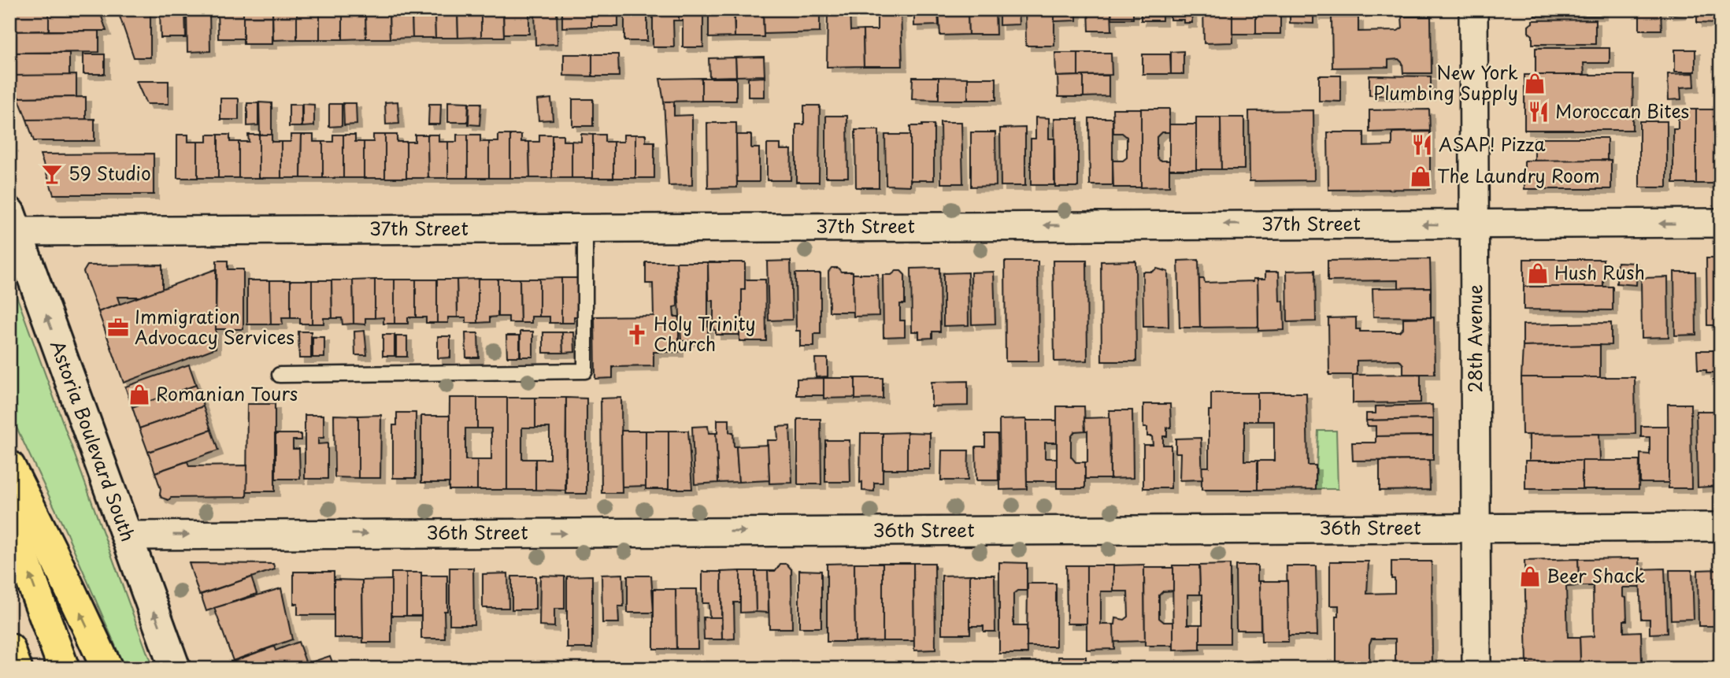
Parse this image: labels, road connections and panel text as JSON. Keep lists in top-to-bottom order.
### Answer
{
  "streets": {
    "main road": ["Astoria Boulevard South"],
    "street": ["37th Street", "28th Avenue", "36th Street"]
  },
  "crossings": [
    ["37th Street", "28th Avenue"],
    ["37th Street", "Astoria Boulevard South"],
    ["28th Avenue", "36th Street"],
    ["Astoria Boulevard South", "36th Street"]
  ],
  "one_way": ["37th Street", "Astoria Boulevard South", "36th Street"],
  "places": {
    "shop": [
      "New York Plumbing Supply",
      "The Laundry Room",
      "Hush Rush",
      "Romanian Tours",
      "Beer Shack"
    ],
    "restaurant": ["Moroccan Bites", "ASAP! Pizza"],
    "bar": ["59 Studio"],
    "office": ["Immigration Advocacy Services"],
    "church": ["Holy Trinity Church"]
  }
}
